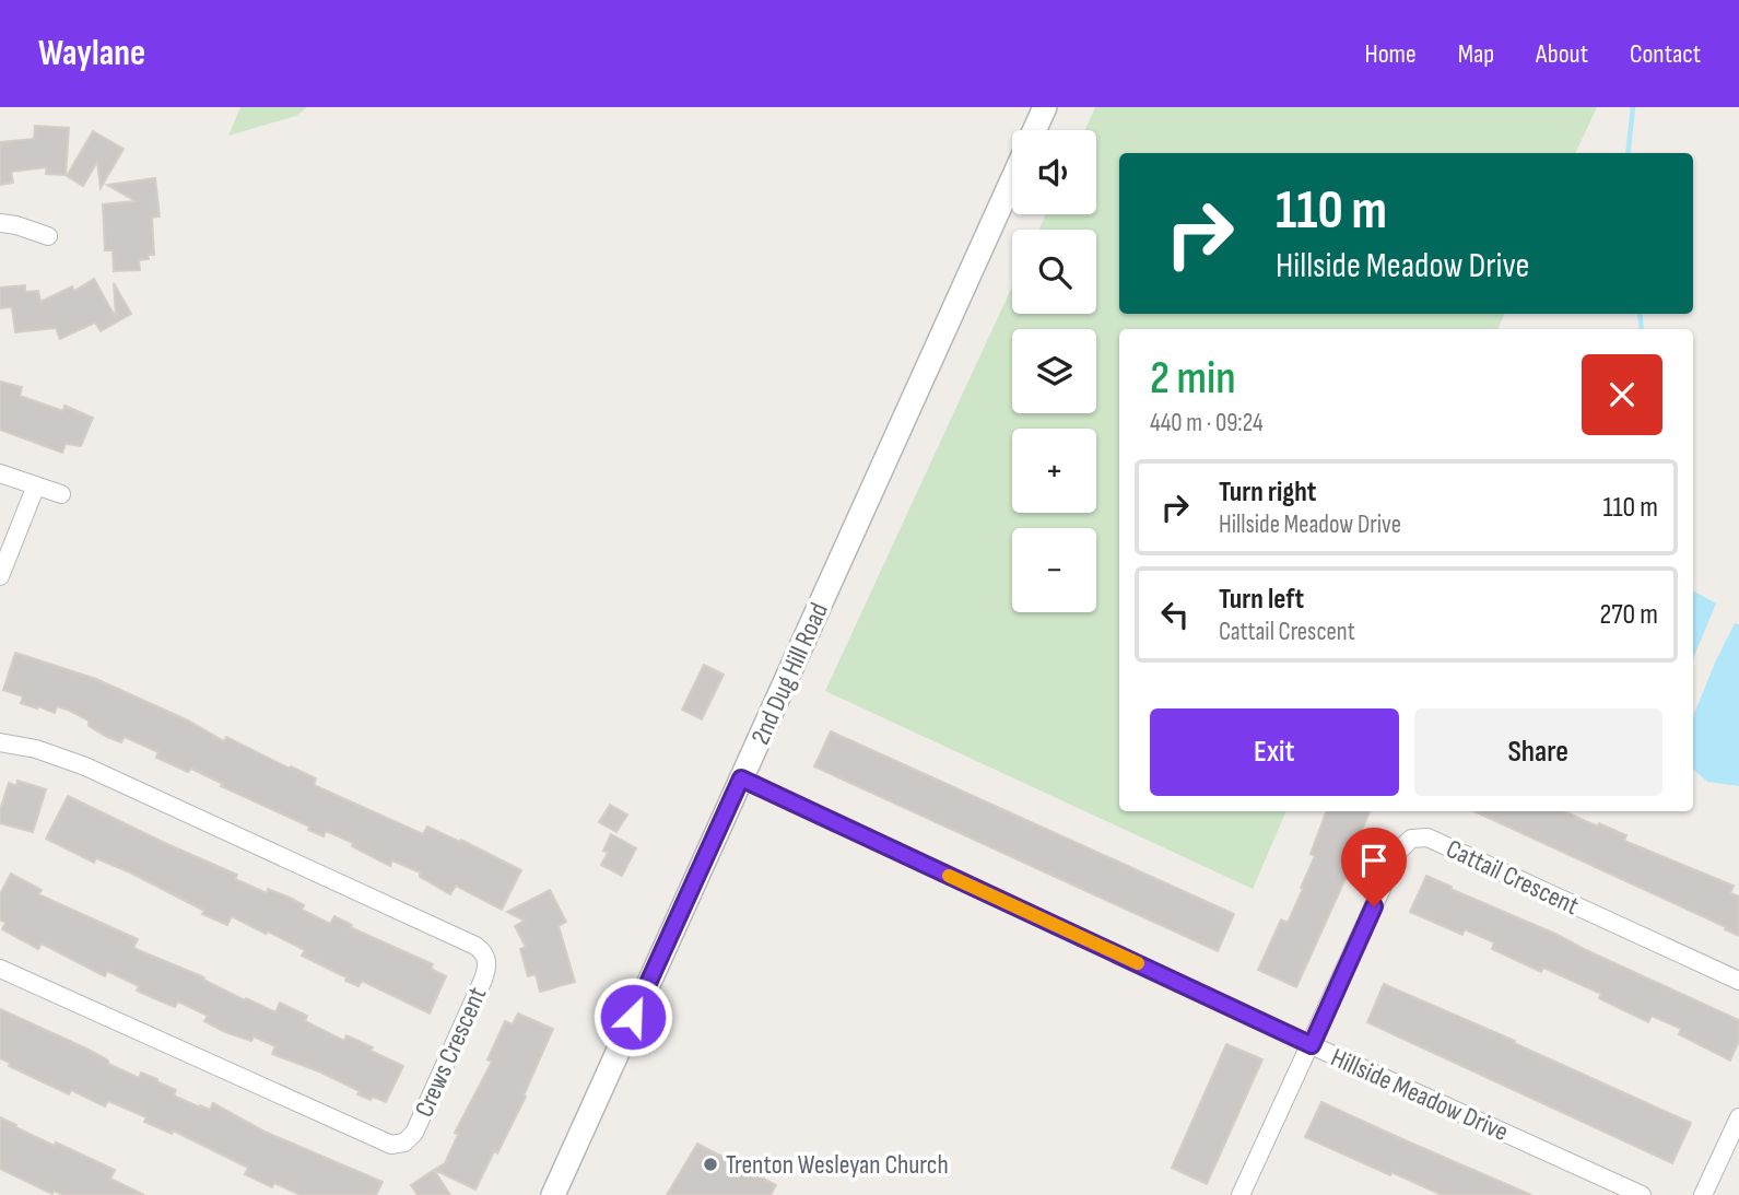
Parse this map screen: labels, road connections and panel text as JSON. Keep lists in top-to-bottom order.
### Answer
{
  "streets": {
    "street": [
      "2nd Dug Hill Road",
      "Cattail Crescent",
      "Crews Crescent",
      "Hillside Meadow Drive"
    ]
  },
  "crossings": [
    ["2nd Dug Hill Road", "Hillside Meadow Drive"],
    ["Cattail Crescent", "Hillside Meadow Drive"]
  ],
  "places": ["Trenton Wesleyan Church"],
  "page": {
    "header": "Waylane",
    "nav": [
      "Home",
      "Map",
      "About",
      "Contact"
    ],
    "map_buttons": ["+", "−"],
    "turn": ["110 m", "Hillside Meadow Drive"],
    "heading": ["2 min", "440 m · 09:24"],
    "list": [
      {
        "name": "Turn right",
        "note": "Hillside Meadow Drive",
        "value": "110 m"
      },
      {
        "name": "Turn left",
        "note": "Cattail Crescent",
        "value": "270 m"
      }
    ],
    "buttons": ["Exit", "Share"]
  }
}
